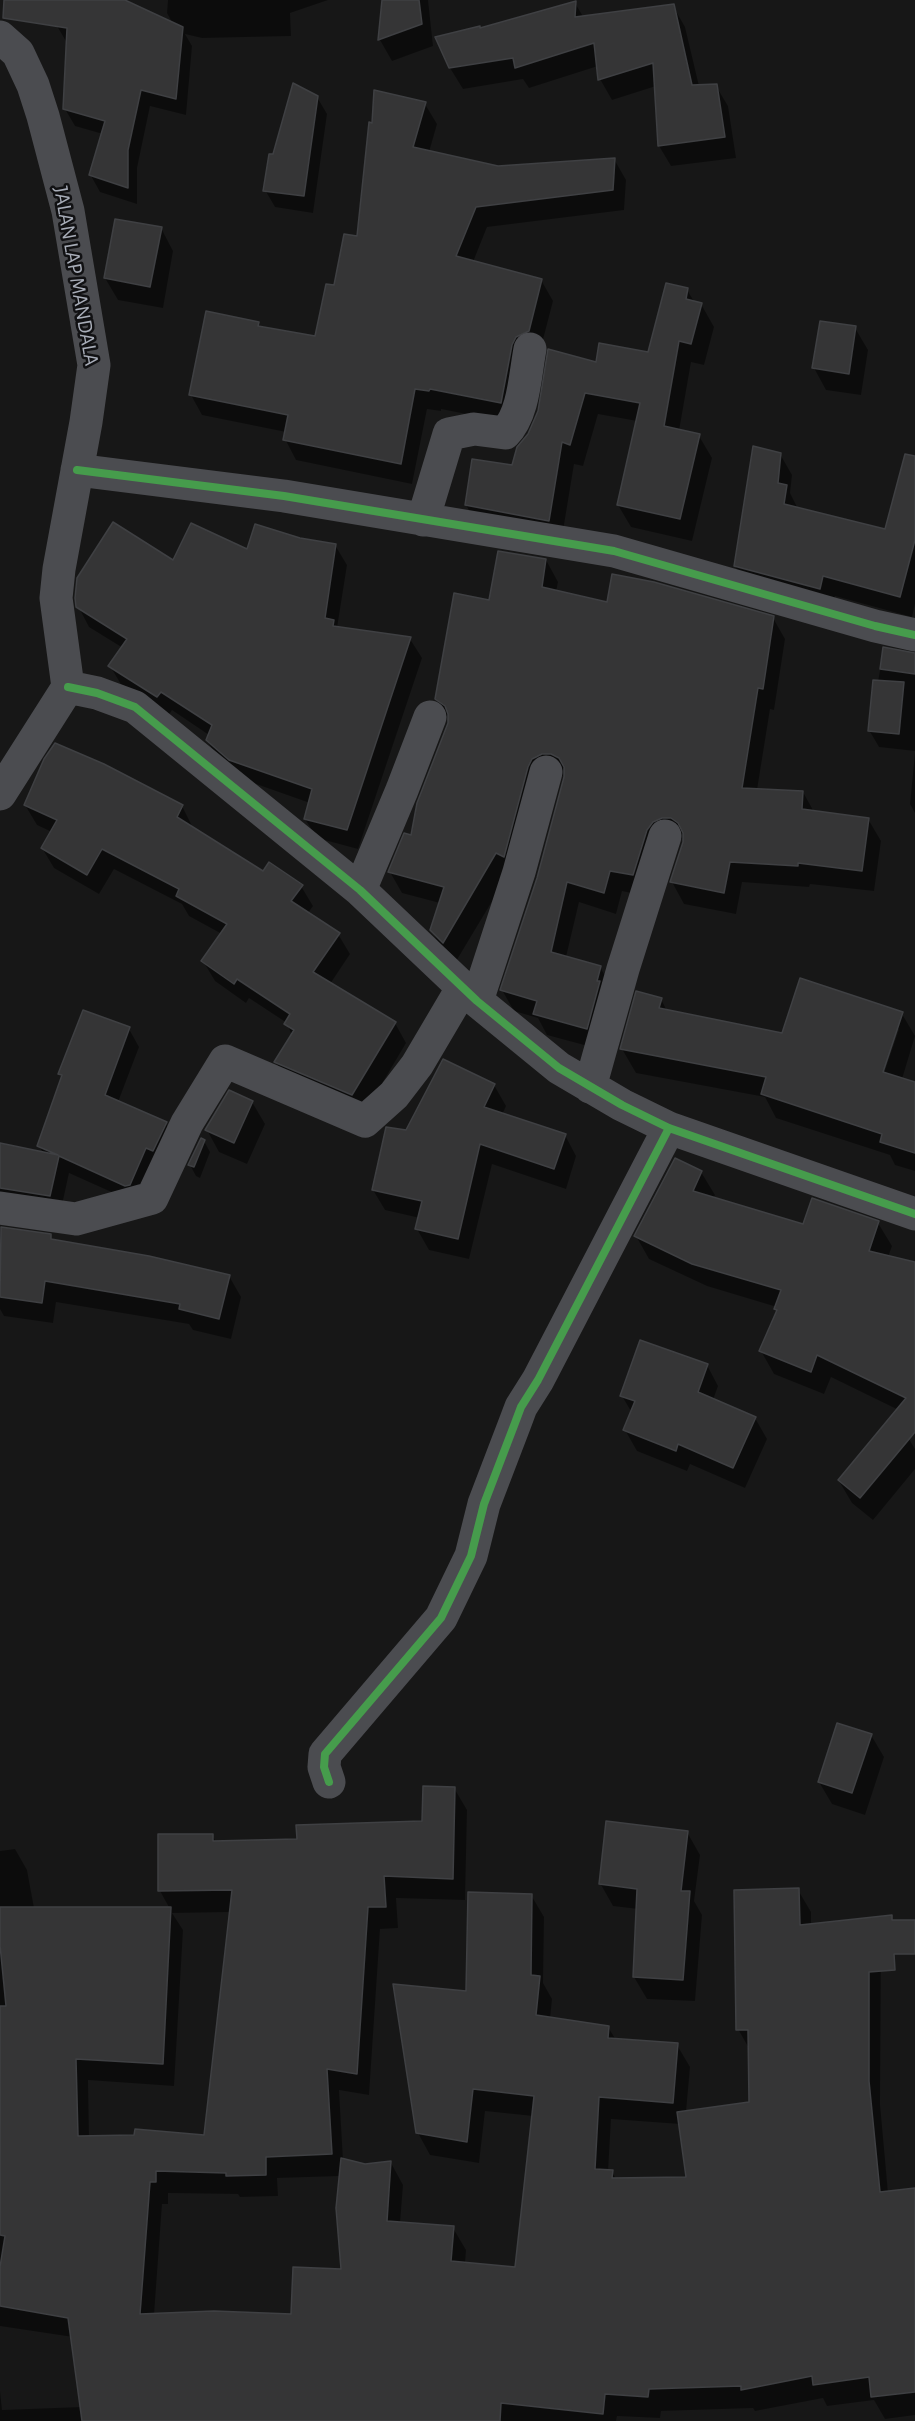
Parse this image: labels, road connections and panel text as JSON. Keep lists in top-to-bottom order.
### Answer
{
  "streets": {
    "street": ["JALAN LAP MANDALA"]
  }
}
